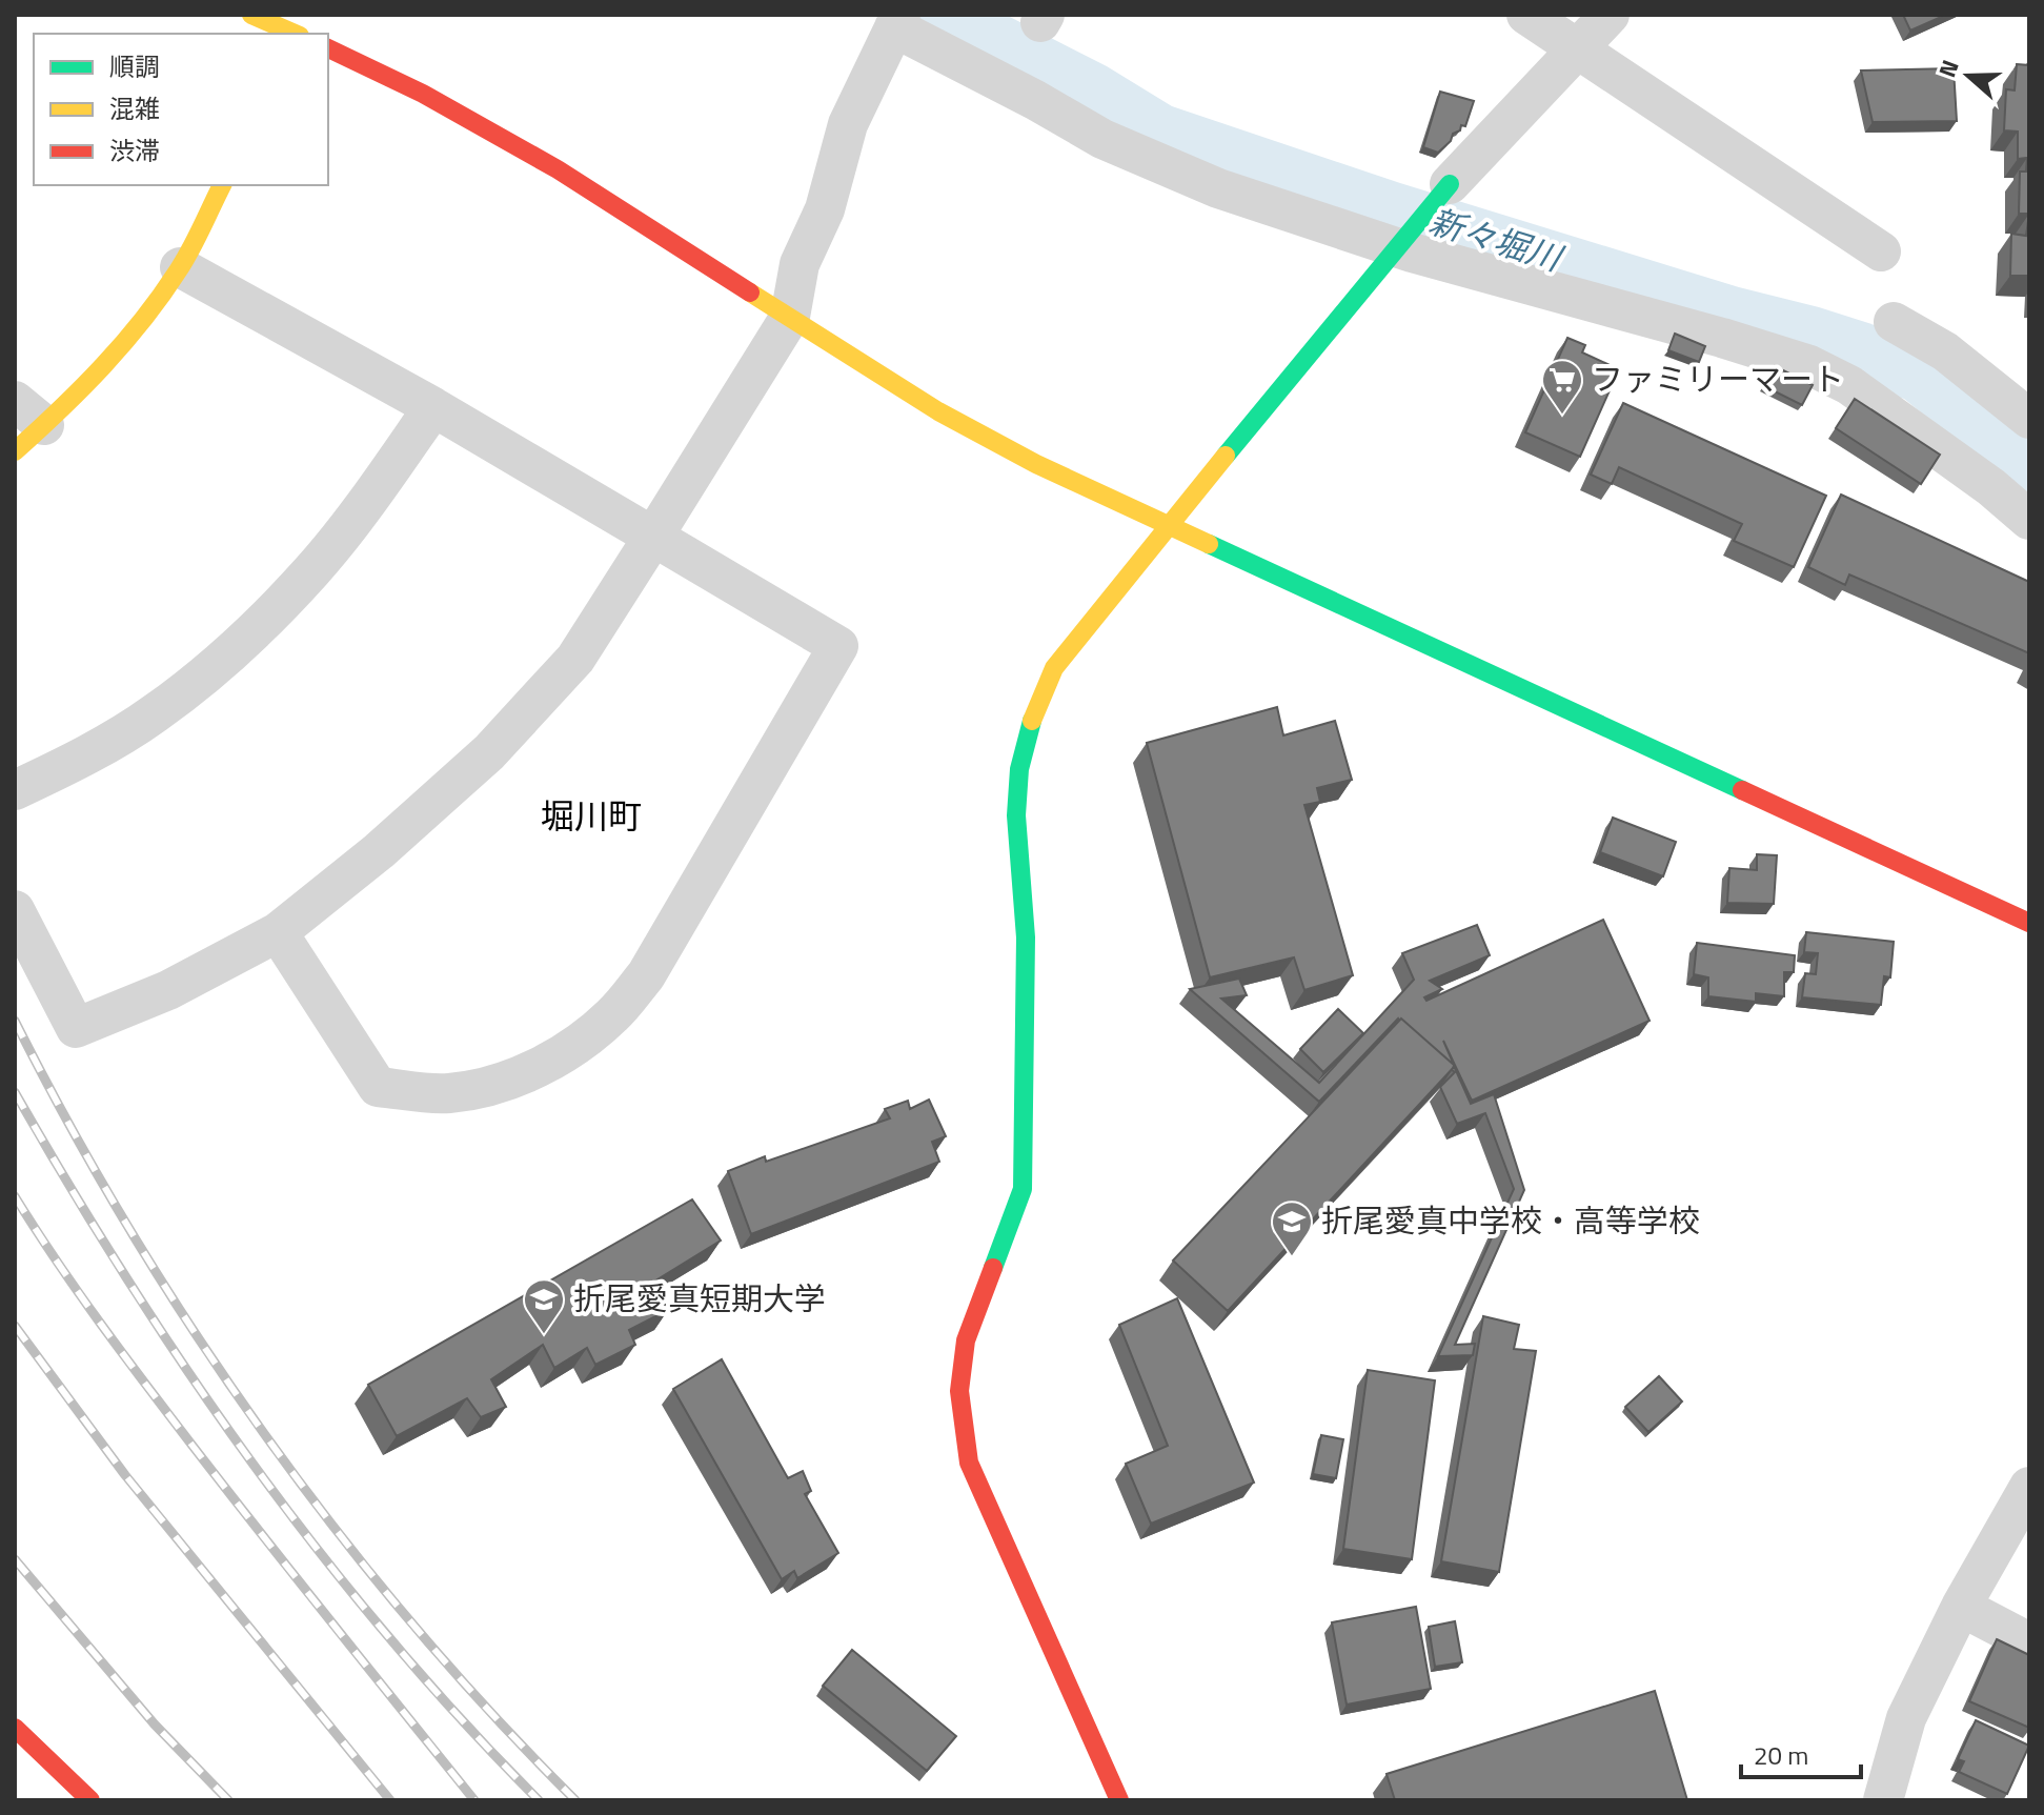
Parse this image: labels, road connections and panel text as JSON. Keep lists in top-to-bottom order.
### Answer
{
  "districts": ["堀川町"],
  "water": ["新々堀川"],
  "places": {
    "supermarket": ["ファミリーマート"],
    "school or university": ["折尾愛真中学校・高等学校", "折尾愛真短期大学"]
  },
  "legend": ["順調", "混雑", "渋滞"],
  "scale_bar": "20 m",
  "north": "left"
}
